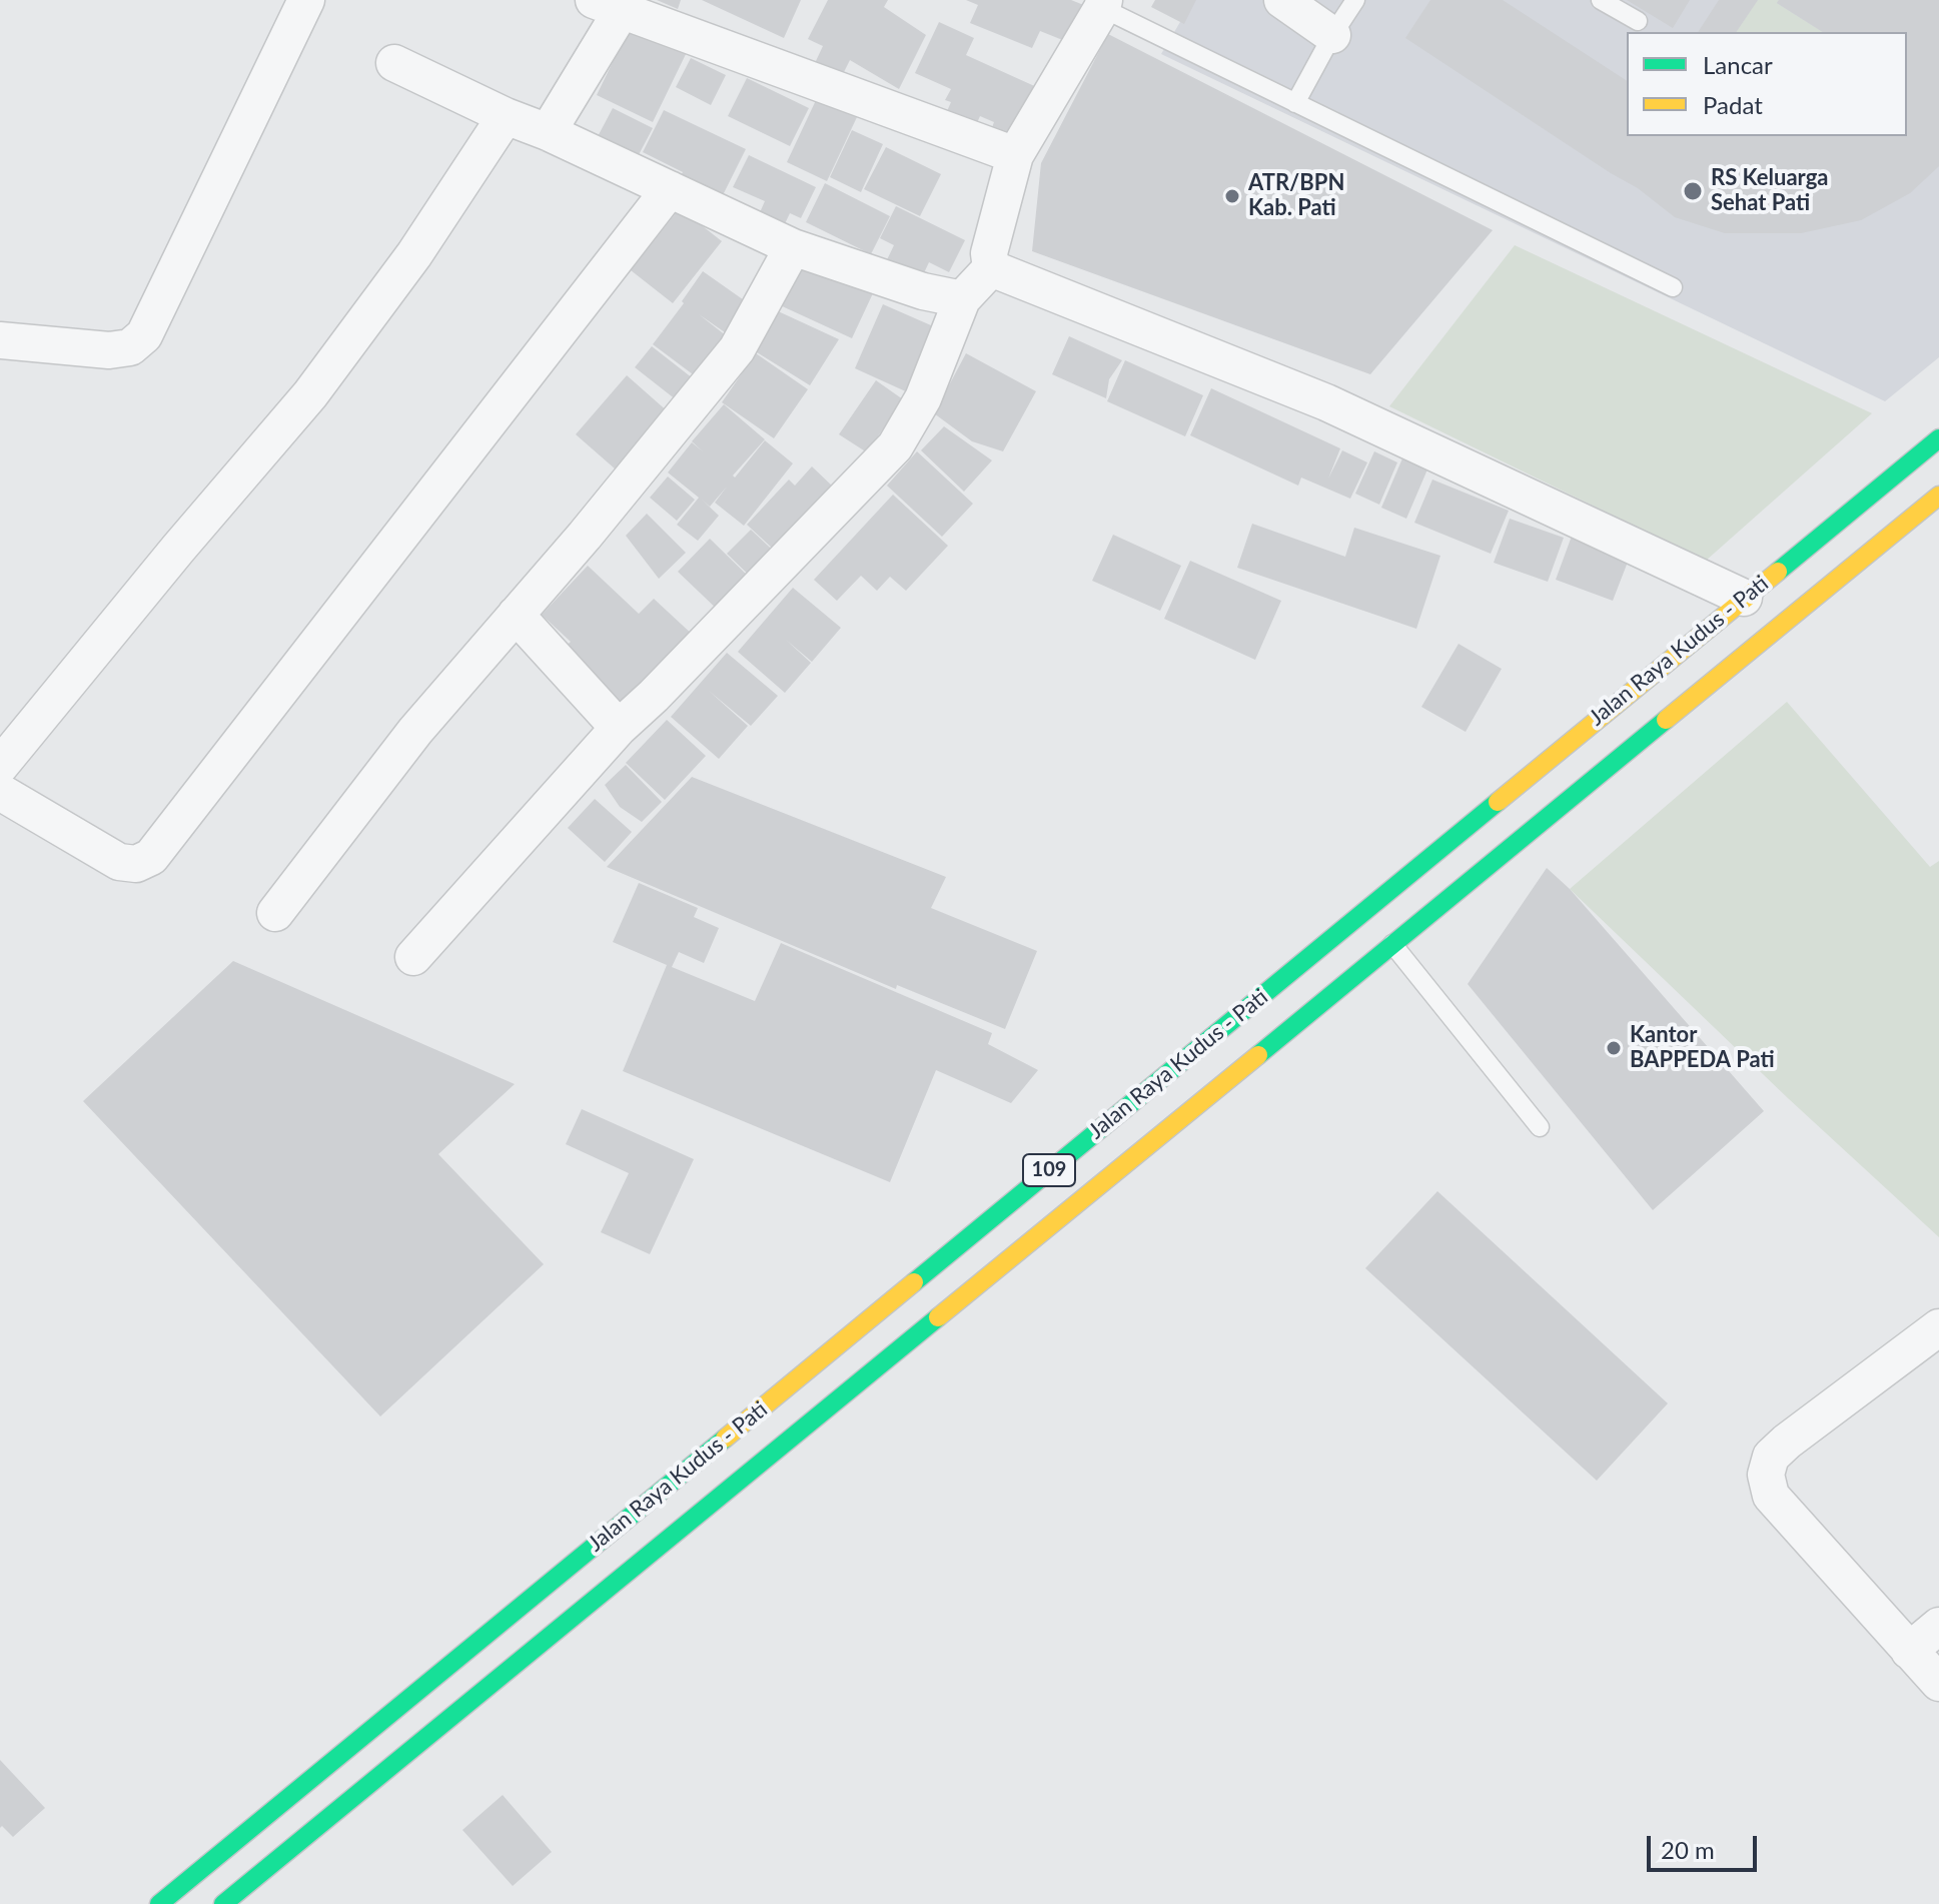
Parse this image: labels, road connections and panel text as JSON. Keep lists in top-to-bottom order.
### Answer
{
  "streets": {
    "main road": ["Jalan Raya Kudus - Pati", "109"]
  },
  "places": ["RS Keluarga Sehat Pati", "ATR/BPN Kab. Pati", "Kantor BAPPEDA Pati"],
  "legend": ["Lancar", "Padat"],
  "scale_bar": "20 m"
}
